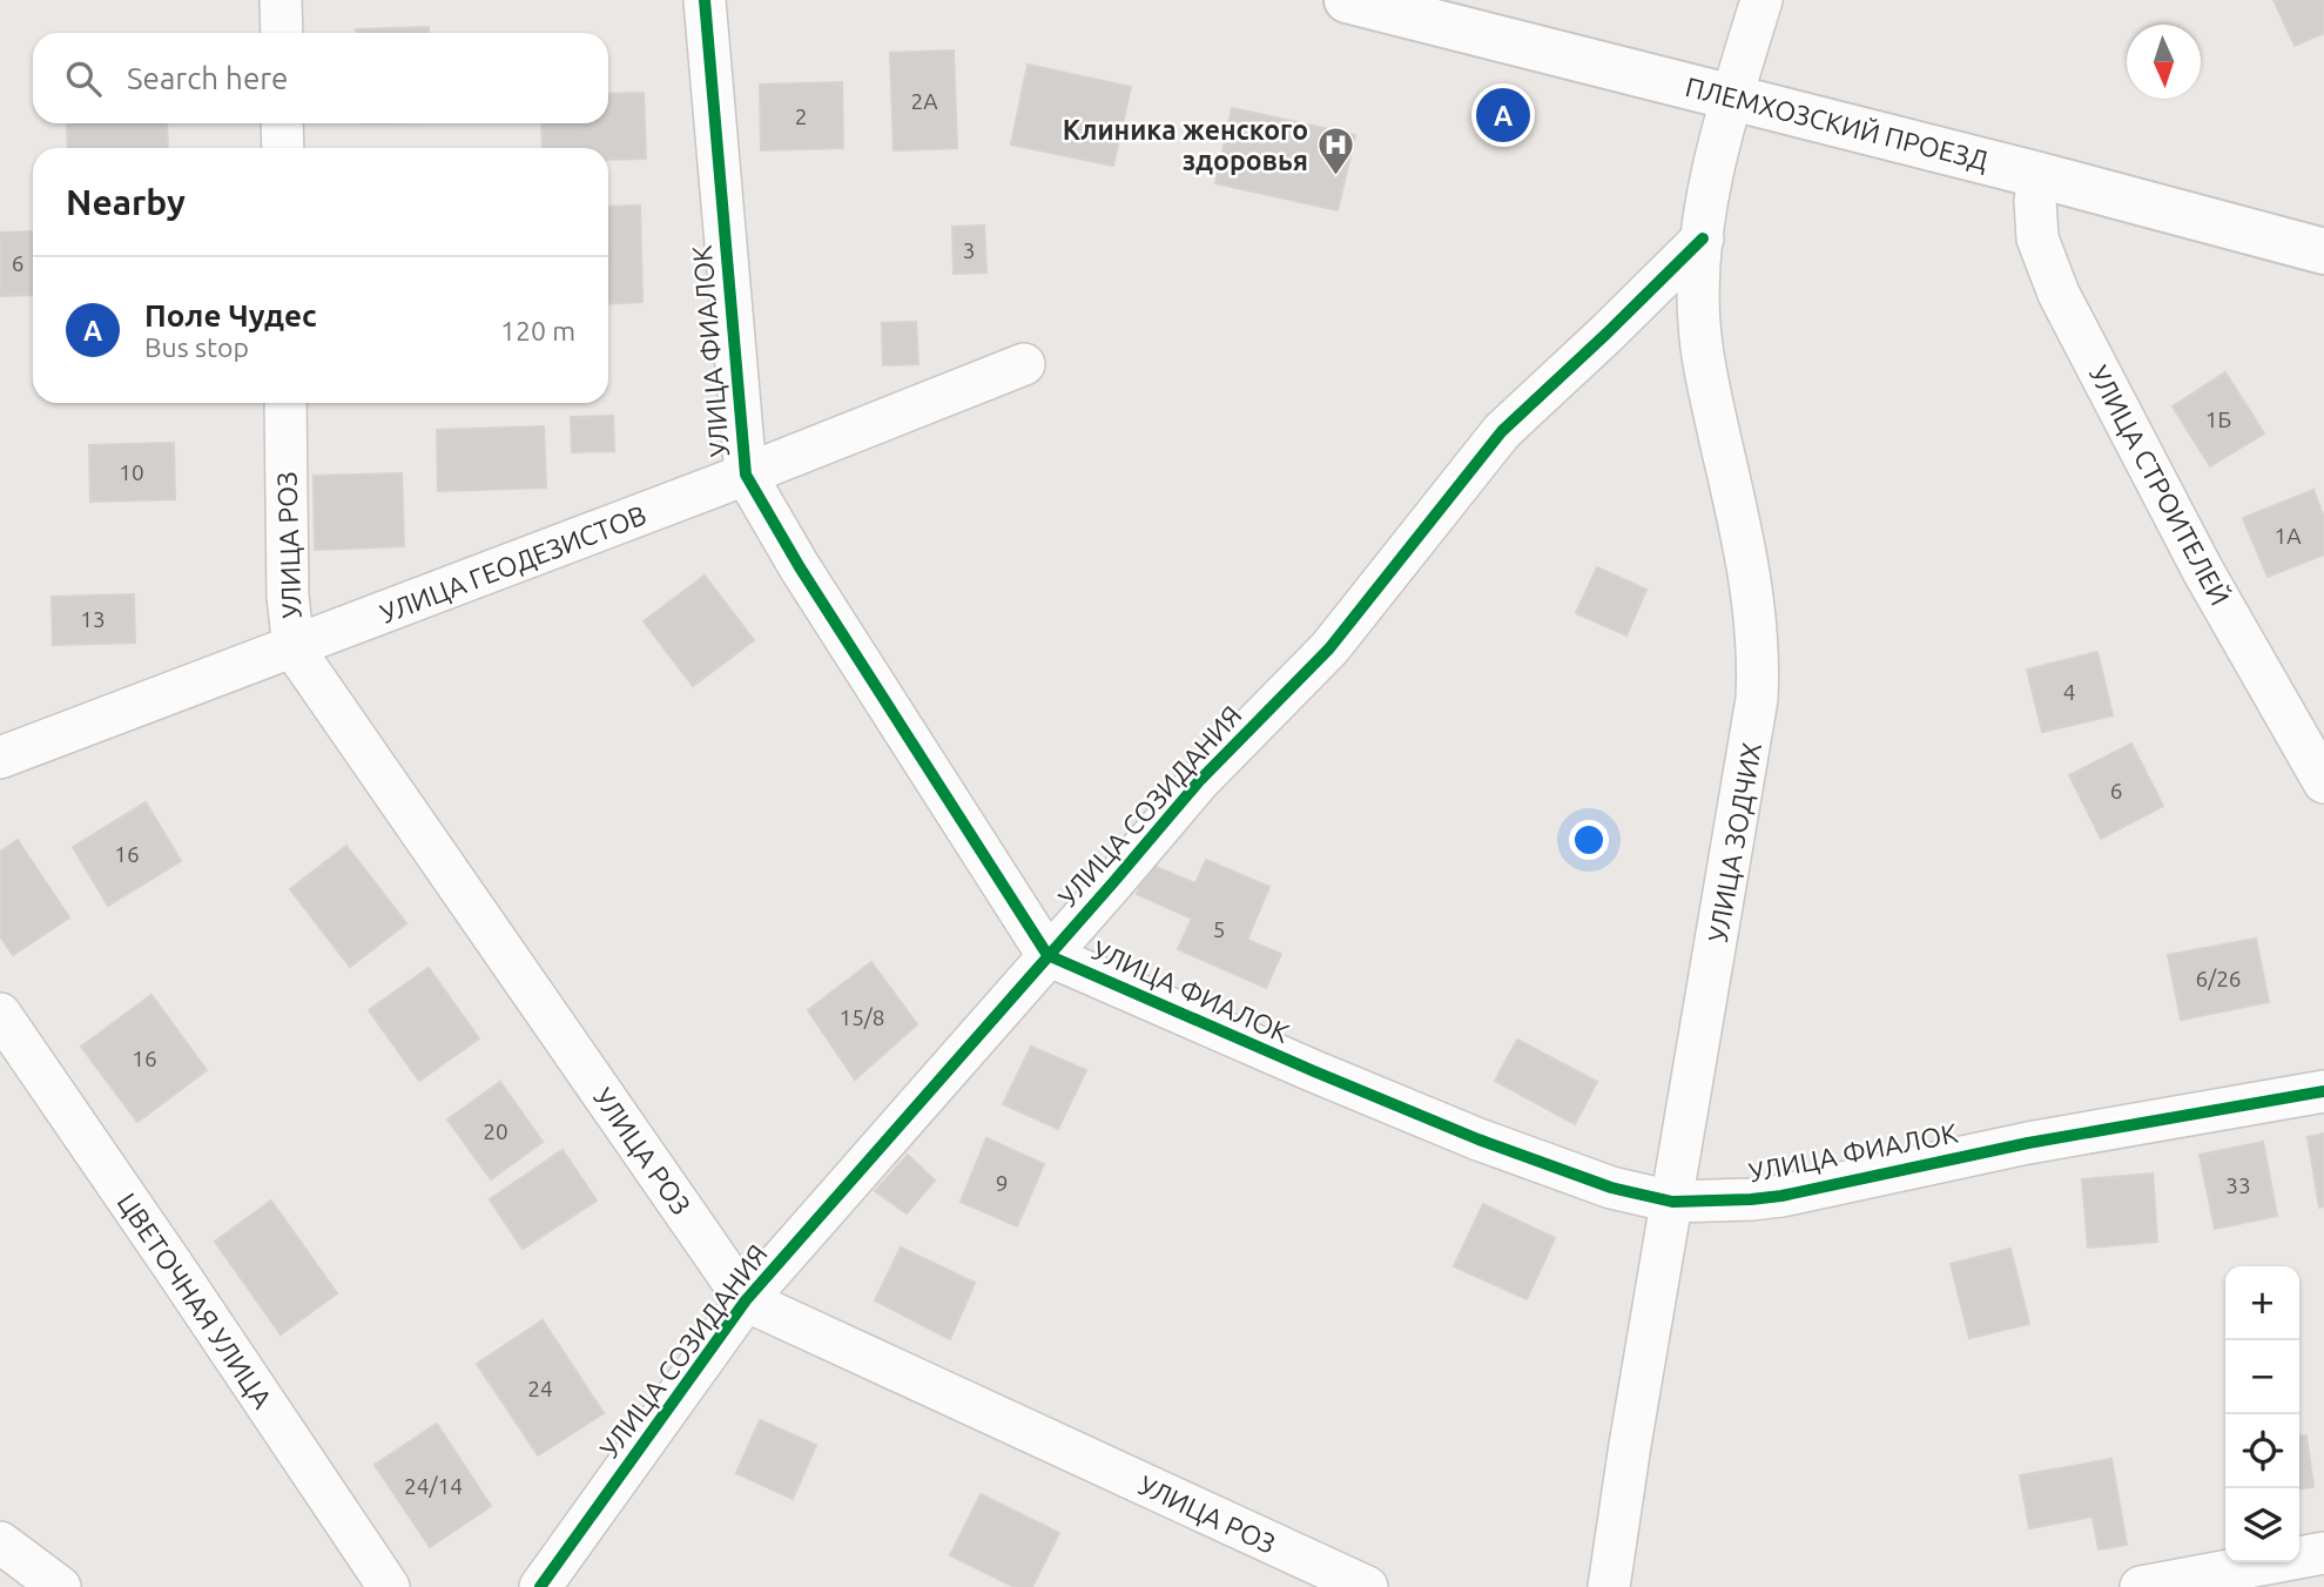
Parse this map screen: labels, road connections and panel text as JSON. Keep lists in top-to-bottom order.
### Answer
{
  "streets": {
    "main road": ["ПЛЕМХОЗСКИЙ ПРОЕЗД"],
    "street": [
      "УЛИЦА ФИАЛОК",
      "УЛИЦА СТРОИТЕЛЕЙ",
      "УЛИЦА РОЗ",
      "УЛИЦА ГЕОДЕЗИСТОВ",
      "УЛИЦА СОЗИДАНИЯ",
      "УЛИЦА ЗОДЧИХ",
      "ЦВЕТОЧНАЯ УЛИЦА"
    ]
  },
  "crossings": [
    ["ПЛЕМХОЗСКИЙ ПРОЕЗД", "УЛИЦА СТРОИТЕЛЕЙ"],
    ["ПЛЕМХОЗСКИЙ ПРОЕЗД", "УЛИЦА ЗОДЧИХ"],
    ["УЛИЦА ФИАЛОК", "УЛИЦА ГЕОДЕЗИСТОВ"],
    ["УЛИЦА ФИАЛОК", "УЛИЦА СОЗИДАНИЯ"],
    ["УЛИЦА ФИАЛОК", "УЛИЦА ЗОДЧИХ"],
    ["УЛИЦА РОЗ", "УЛИЦА ГЕОДЕЗИСТОВ"],
    ["УЛИЦА РОЗ", "УЛИЦА СОЗИДАНИЯ"],
    ["УЛИЦА СОЗИДАНИЯ", "УЛИЦА ЗОДЧИХ"]
  ],
  "places": {
    "hospital": ["Клиника женского здоровья"]
  },
  "house_numbers": [
    "2А",
    "2",
    "3",
    "6",
    "1Б",
    "10",
    "1А",
    "13",
    "4",
    "6",
    "16",
    "5",
    "6/26",
    "15/8",
    "16",
    "20",
    "9",
    "33",
    "24",
    "24/14"
  ],
  "north": "bottom",
  "page": {
    "search": "Search here",
    "pins": "A",
    "heading": "Nearby",
    "list": [
      {
        "mark": "A",
        "name": "Поле Чудес",
        "note": "Bus stop",
        "value": "120 m"
      }
    ],
    "map_buttons": ["+", "−"]
  }
}
